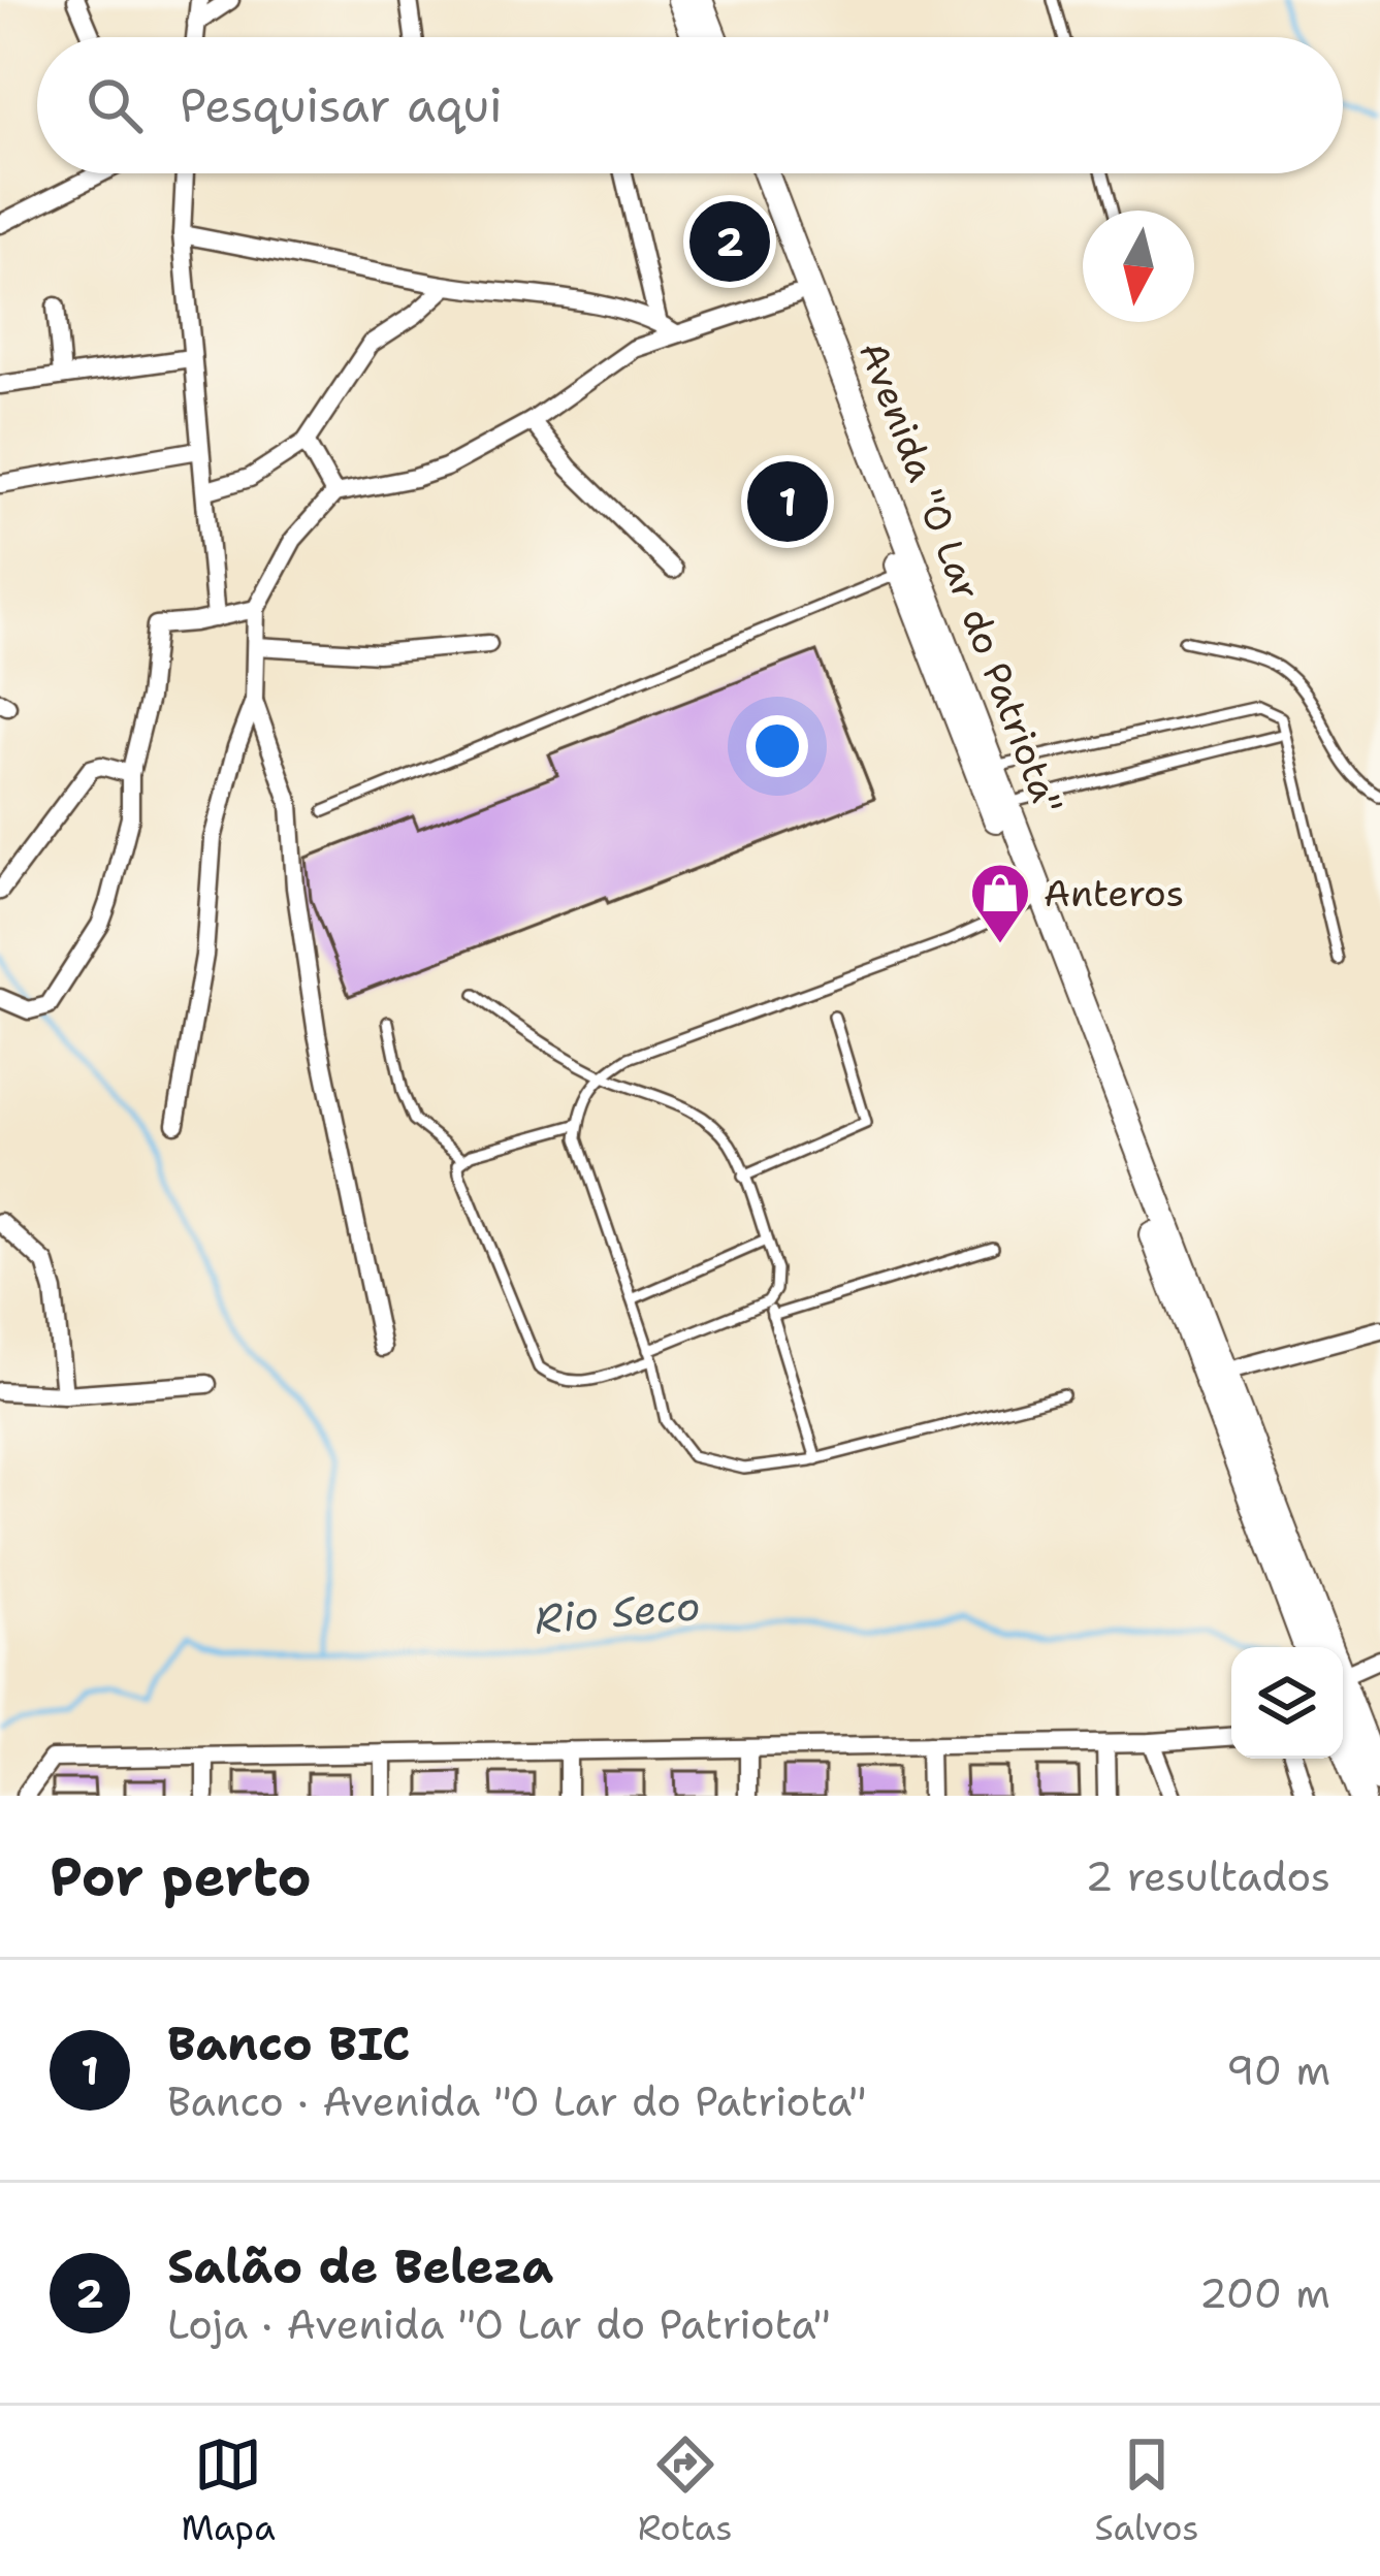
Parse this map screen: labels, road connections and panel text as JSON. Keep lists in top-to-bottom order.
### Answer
{
  "streets": {
    "main road": ["Avenida \"O Lar do Patriota\""]
  },
  "water": ["Rio Seco"],
  "places": {
    "shop": ["Anteros"]
  },
  "north": "bottom",
  "page": {
    "search": "Pesquisar aqui",
    "pins": ["2", "1"],
    "heading": ["Por perto", "2 resultados"],
    "list": [
      {
        "mark": "1",
        "name": "Banco BIC",
        "note": "Banco · Avenida \"O Lar do Patriota\"",
        "value": "90 m"
      },
      {
        "mark": "2",
        "name": "Salão de Beleza",
        "note": "Loja · Avenida \"O Lar do Patriota\"",
        "value": "200 m"
      }
    ],
    "nav": ["Mapa", "Rotas", "Salvos"]
  }
}
